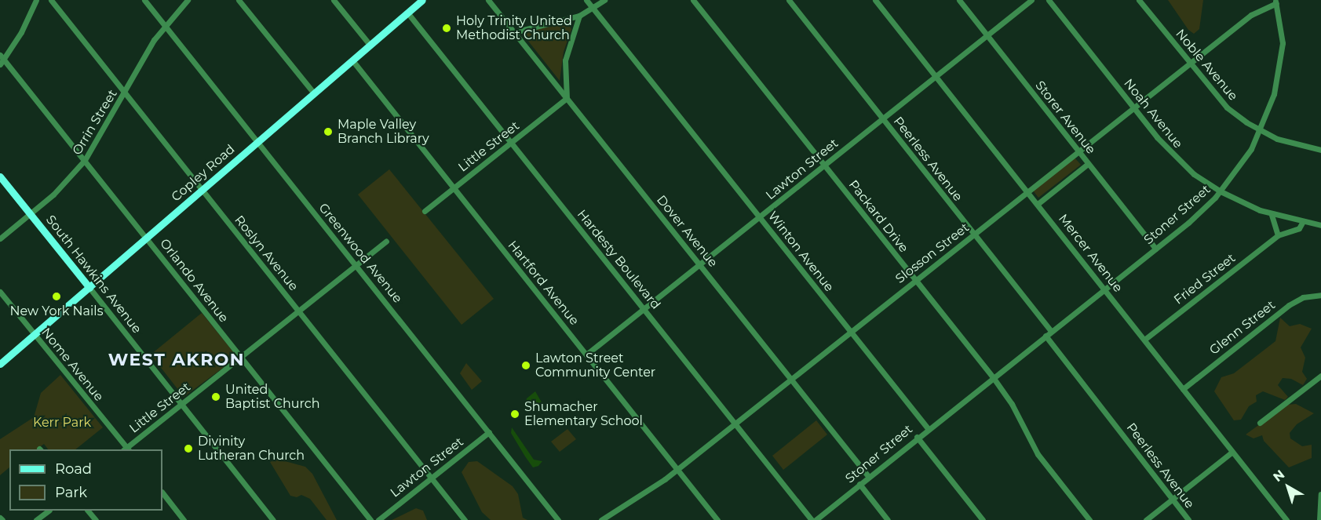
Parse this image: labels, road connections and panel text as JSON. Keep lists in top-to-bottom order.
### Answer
{
  "streets": {
    "main road": ["Copley Road", "South Hawkins Avenue"],
    "street": [
      "Noble Avenue",
      "Noah Avenue",
      "Storer Avenue",
      "Orrin Street",
      "Little Street",
      "Peerless Avenue",
      "Lawton Street",
      "Stoner Street",
      "Packard Drive",
      "Dover Avenue",
      "Winton Avenue",
      "Roslyn Avenue",
      "Greenwood Avenue",
      "Slosson Street",
      "Mercer Avenue",
      "Hardesty Boulevard",
      "Fried Street",
      "Orlando Avenue",
      "Hartford Avenue",
      "Glenn Street",
      "Nome Avenue"
    ]
  },
  "crossings": [
    ["Noble Avenue", "Stoner Street"],
    ["Noble Avenue", "Slosson Street"],
    ["Noah Avenue", "Stoner Street"],
    ["Noah Avenue", "Slosson Street"],
    ["Noah Avenue", "Fried Street"],
    ["Storer Avenue", "Lawton Street"],
    ["Storer Avenue", "Stoner Street"],
    ["Storer Avenue", "Slosson Street"],
    ["Orrin Street", "Roslyn Avenue"],
    ["Orrin Street", "Greenwood Avenue"],
    ["Orrin Street", "South Hawkins Avenue"],
    ["Orrin Street", "Orlando Avenue"],
    ["Little Street", "Dover Avenue"],
    ["Little Street", "Roslyn Avenue"],
    ["Little Street", "Greenwood Avenue"],
    ["Little Street", "Hardesty Boulevard"],
    ["Little Street", "South Hawkins Avenue"],
    ["Little Street", "Orlando Avenue"],
    ["Little Street", "Hartford Avenue"],
    ["Peerless Avenue", "Lawton Street"],
    ["Peerless Avenue", "Stoner Street"],
    ["Peerless Avenue", "Slosson Street"],
    ["Lawton Street", "Packard Drive"],
    ["Lawton Street", "Dover Avenue"],
    ["Lawton Street", "Winton Avenue"],
    ["Lawton Street", "Roslyn Avenue"],
    ["Lawton Street", "Greenwood Avenue"],
    ["Lawton Street", "Mercer Avenue"],
    ["Lawton Street", "Hardesty Boulevard"],
    ["Lawton Street", "Hartford Avenue"],
    ["Copley Road", "Roslyn Avenue"],
    ["Copley Road", "Greenwood Avenue"],
    ["Copley Road", "Hardesty Boulevard"],
    ["Copley Road", "South Hawkins Avenue"],
    ["Copley Road", "Orlando Avenue"],
    ["Copley Road", "Hartford Avenue"],
    ["Copley Road", "Nome Avenue"],
    ["Stoner Street", "Packard Drive"],
    ["Stoner Street", "Dover Avenue"],
    ["Stoner Street", "Winton Avenue"],
    ["Stoner Street", "Slosson Street"],
    ["Stoner Street", "Mercer Avenue"],
    ["Stoner Street", "Hardesty Boulevard"],
    ["Packard Drive", "Slosson Street"],
    ["Dover Avenue", "Slosson Street"],
    ["Winton Avenue", "Slosson Street"],
    ["Slosson Street", "Mercer Avenue"],
    ["Slosson Street", "Hardesty Boulevard"],
    ["Slosson Street", "Hartford Avenue"],
    ["Mercer Avenue", "Fried Street"],
    ["Mercer Avenue", "Glenn Street"]
  ],
  "districts": ["WEST AKRON"],
  "parks": ["Kerr Park"],
  "places": [
    "Holy Trinity United Methodist Church",
    "Maple Valley Branch Library",
    "New York Nails",
    "Lawton Street Community Center",
    "United Baptist Church",
    "Shumacher Elementary School",
    "Divinity Lutheran Church"
  ],
  "legend": ["Road", "Park"],
  "north": "top left"
}
